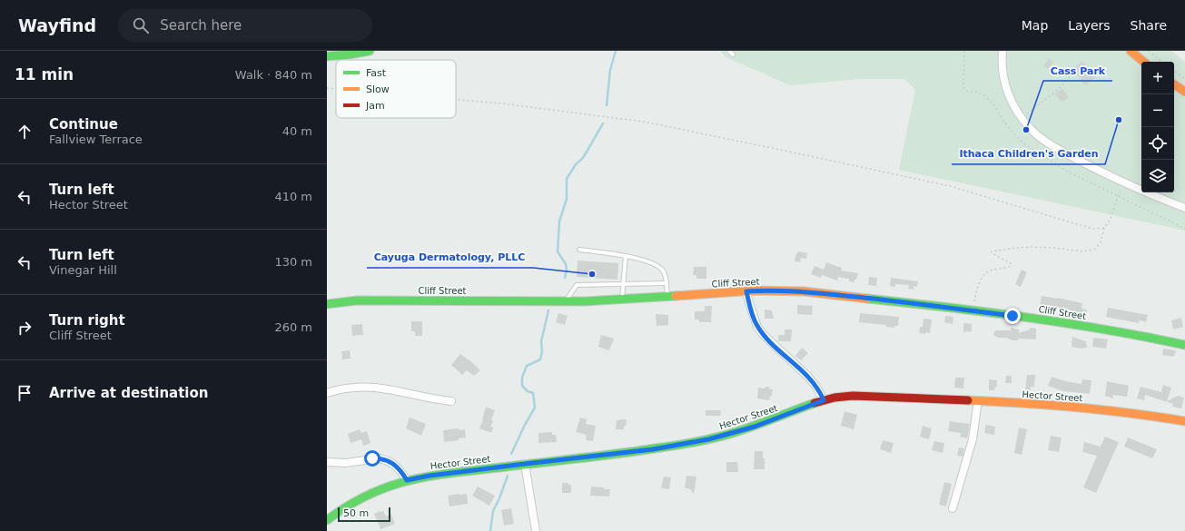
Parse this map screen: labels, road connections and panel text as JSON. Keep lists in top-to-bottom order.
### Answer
{
  "streets": {
    "main road": ["Cliff Street", "Hector Street"]
  },
  "places": ["Ithaca Children's Garden", "Cass Park", "Cayuga Dermatology, PLLC"],
  "legend": ["Fast", "Slow", "Jam"],
  "scale_bar": "50 m",
  "page": {
    "header": "Wayfind",
    "search": "Search here",
    "nav": ["Map", "Layers", "Share"],
    "heading": ["11 min", "Walk · 840 m"],
    "map_buttons": ["+", "−"],
    "list": [
      ["Continue", "Fallview Terrace", "40 m"],
      ["Turn left", "Hector Street", "410 m"],
      ["Turn left", "Vinegar Hill", "130 m"],
      ["Turn right", "Cliff Street", "260 m"],
      "Arrive at destination"
    ],
    "scale": "50 m"
  }
}
